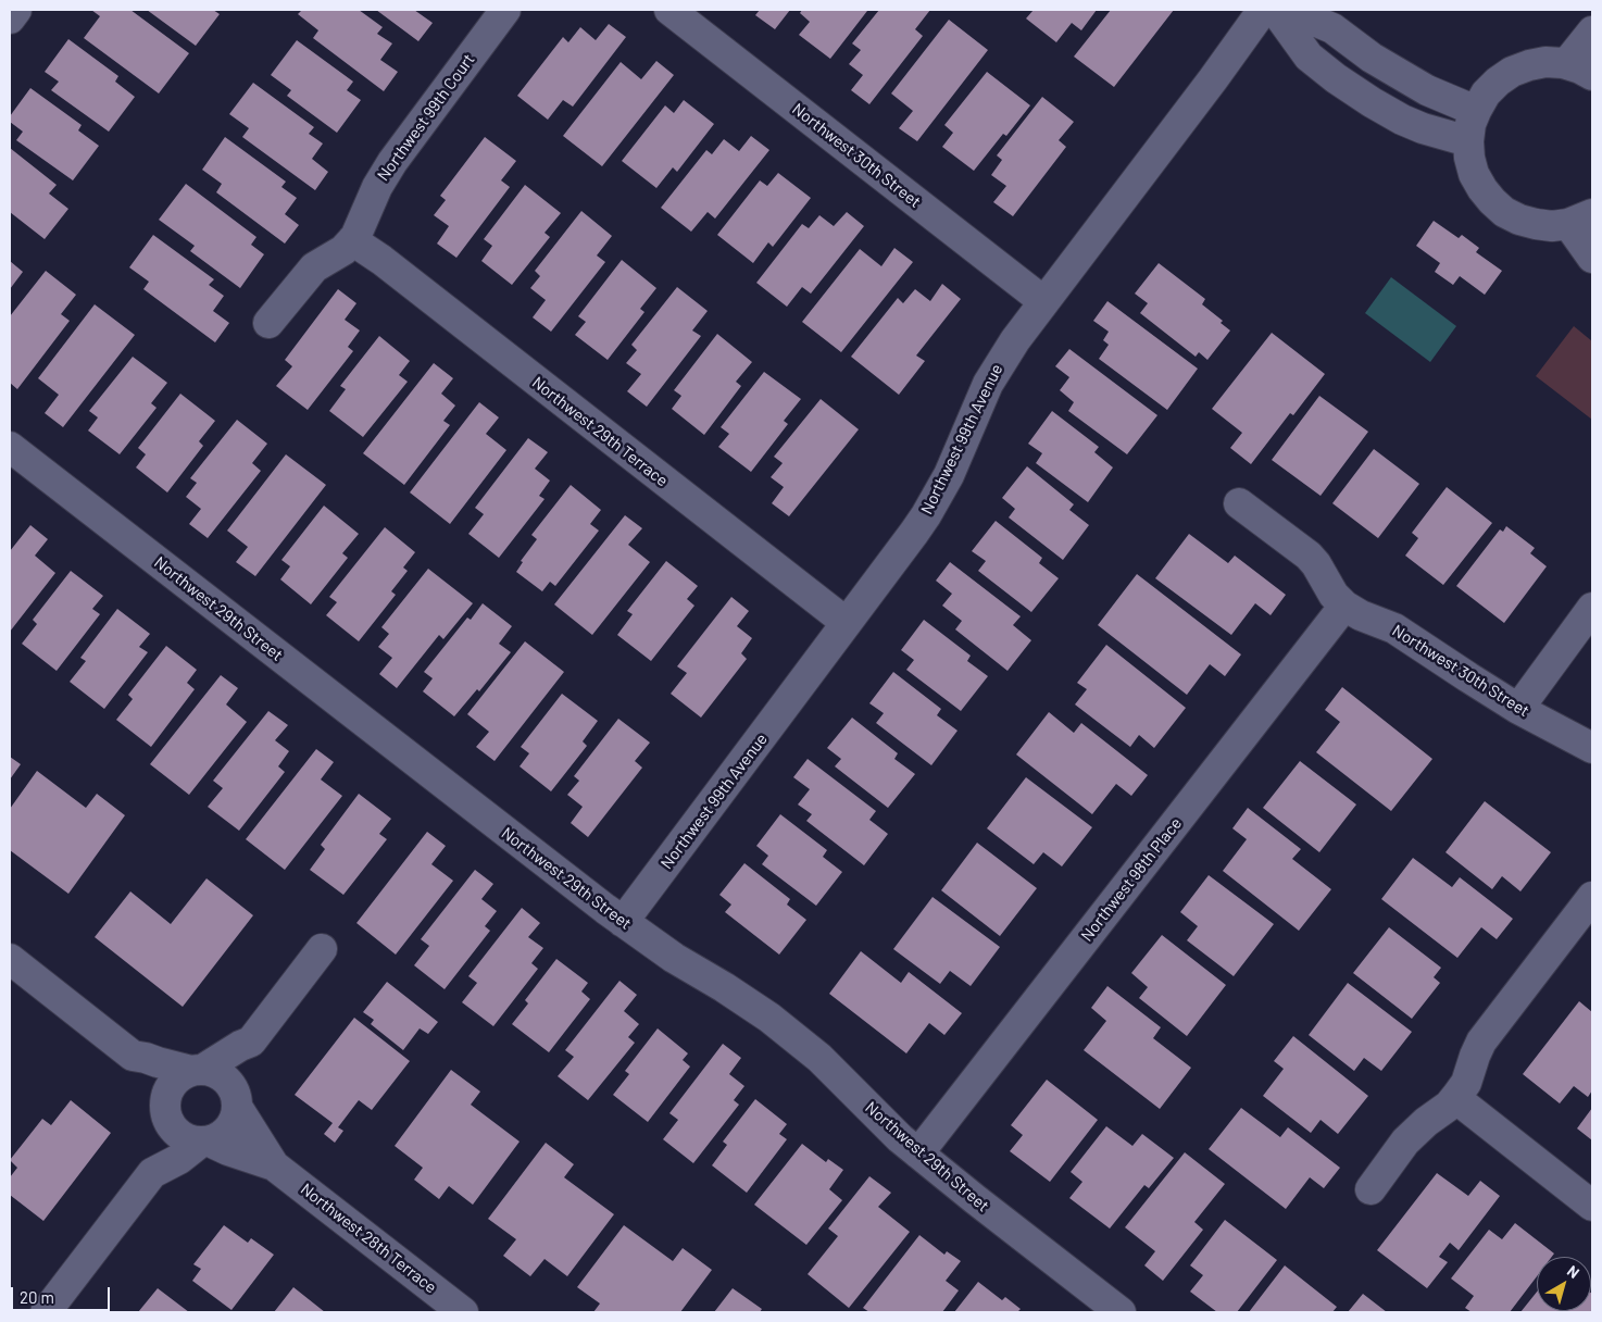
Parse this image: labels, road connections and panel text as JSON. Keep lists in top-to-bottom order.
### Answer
{
  "streets": {
    "street": [
      "Northwest 99th Court",
      "Northwest 30th Street",
      "Northwest 29th Terrace",
      "Northwest 99th Avenue",
      "Northwest 29th Street",
      "Northwest 98th Place",
      "Northwest 28th Terrace"
    ]
  },
  "crossings": [
    ["Northwest 99th Court", "Northwest 29th Terrace"],
    ["Northwest 30th Street", "Northwest 99th Avenue"],
    ["Northwest 30th Street", "Northwest 98th Place"],
    ["Northwest 29th Terrace", "Northwest 99th Avenue"],
    ["Northwest 99th Avenue", "Northwest 29th Street"],
    ["Northwest 29th Street", "Northwest 98th Place"]
  ],
  "scale_bar": "20 m",
  "north": "top right"
}
